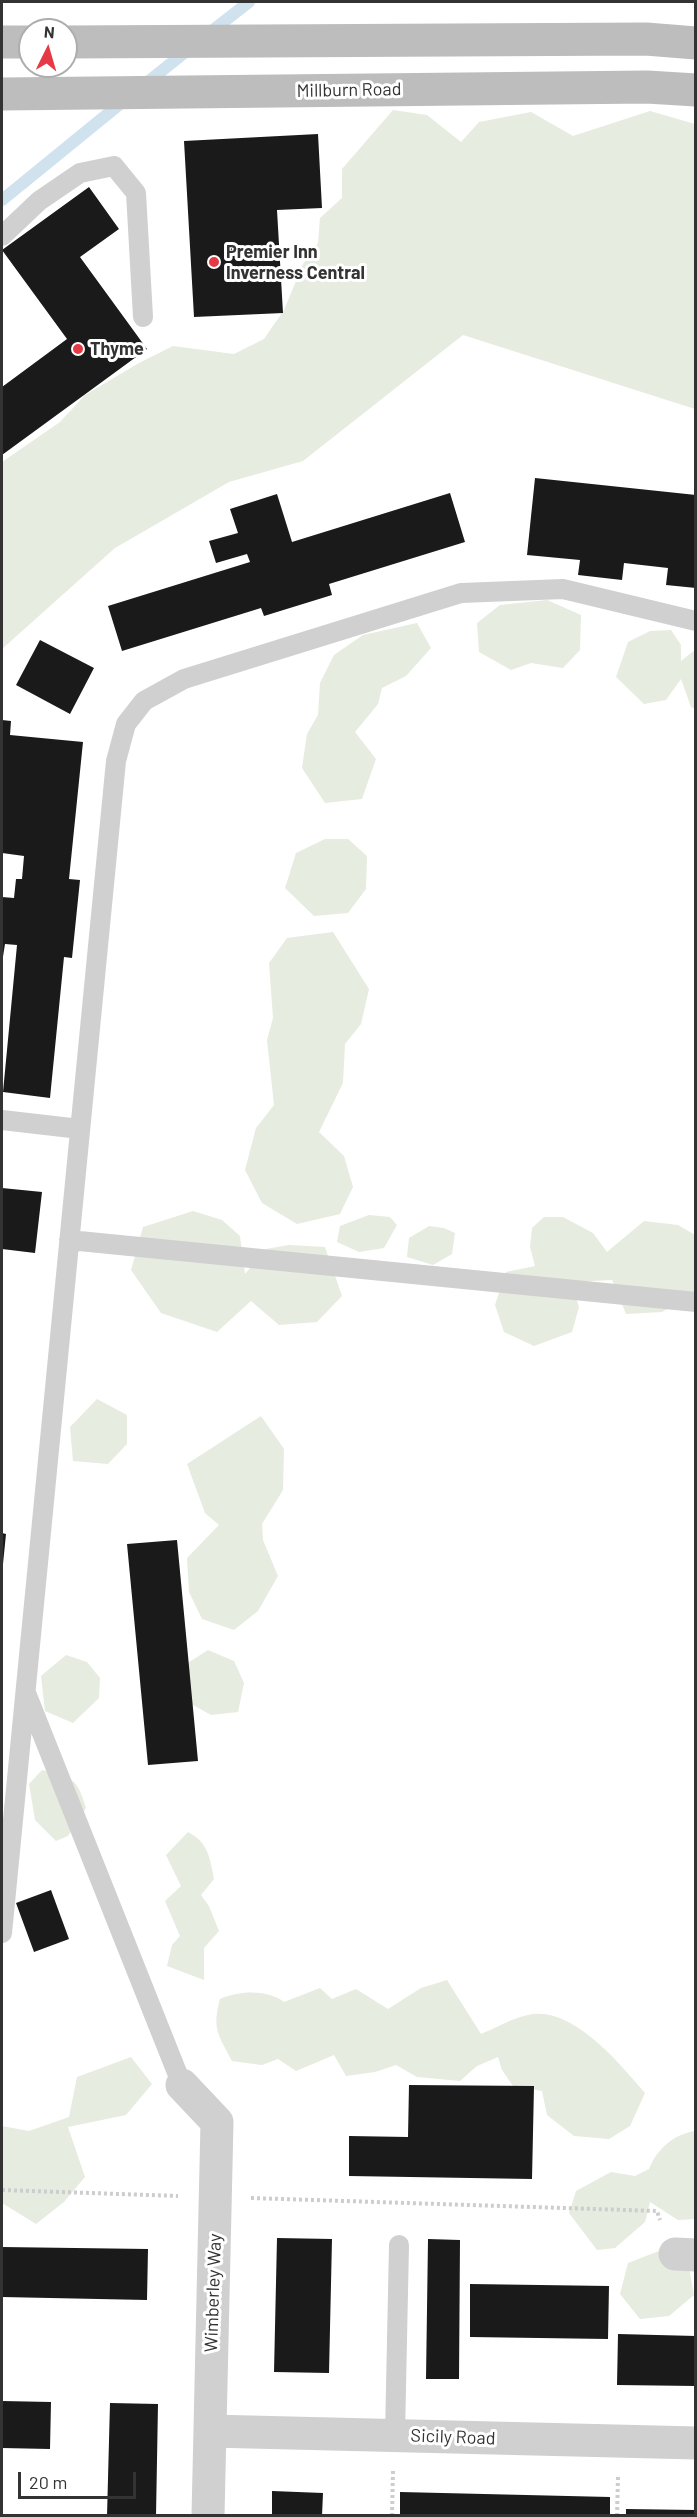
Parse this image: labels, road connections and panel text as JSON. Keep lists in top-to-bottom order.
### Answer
{
  "streets": {
    "main road": ["Millburn Road"],
    "street": ["Wimberley Way", "Sicily Road"]
  },
  "crossings": [
    ["Wimberley Way", "Sicily Road"]
  ],
  "places": ["Premier Inn Inverness Central", "Thyme"],
  "scale_bar": "20 m",
  "north": "top"
}
